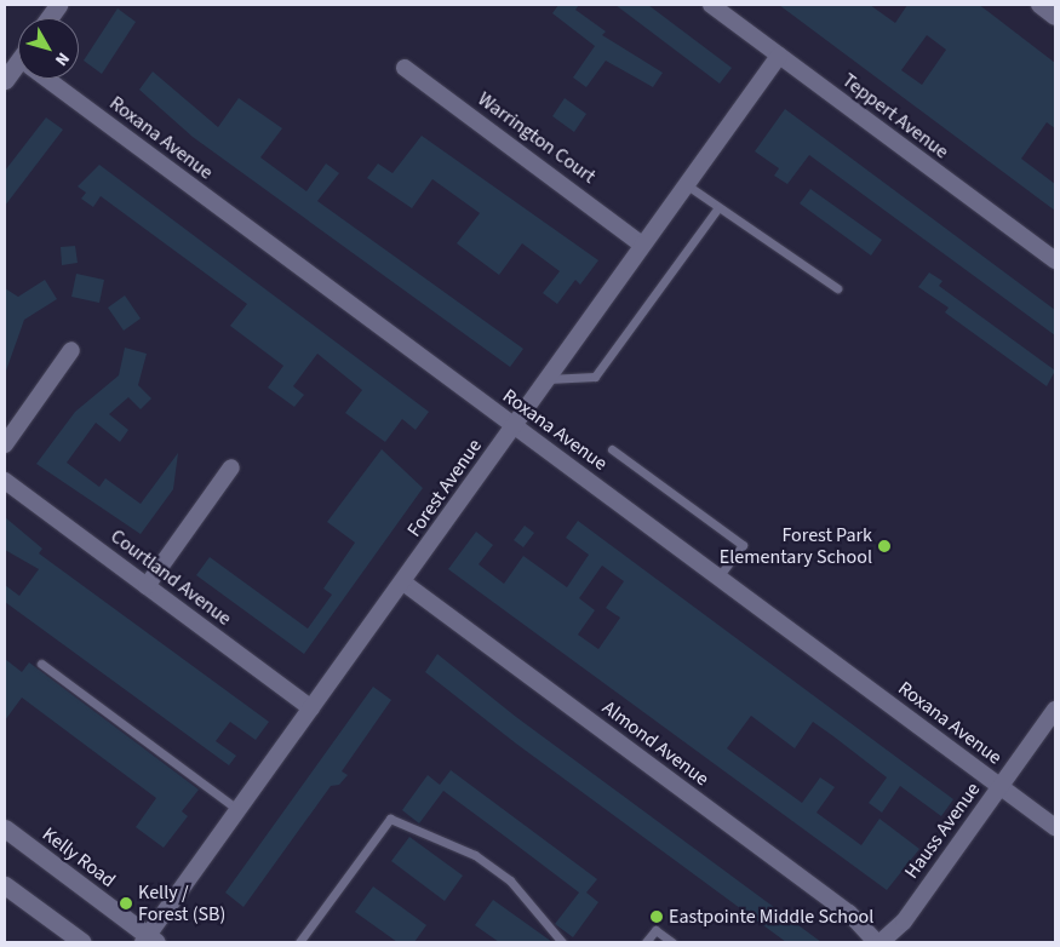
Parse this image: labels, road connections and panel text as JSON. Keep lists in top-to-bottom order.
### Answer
{
  "streets": {
    "street": [
      "Teppert Avenue",
      "Roxana Avenue",
      "Warrington Court",
      "Forest Avenue",
      "Courtland Avenue",
      "Almond Avenue",
      "Hauss Avenue",
      "Kelly Road"
    ]
  },
  "crossings": [
    ["Teppert Avenue", "Forest Avenue"],
    ["Roxana Avenue", "Forest Avenue"],
    ["Roxana Avenue", "Hauss Avenue"],
    ["Warrington Court", "Forest Avenue"],
    ["Forest Avenue", "Courtland Avenue"],
    ["Forest Avenue", "Almond Avenue"],
    ["Forest Avenue", "Kelly Road"]
  ],
  "places": ["Forest Park Elementary School", "Kelly / Forest (SB)", "Eastpointe Middle School"],
  "north": "bottom right"
}
